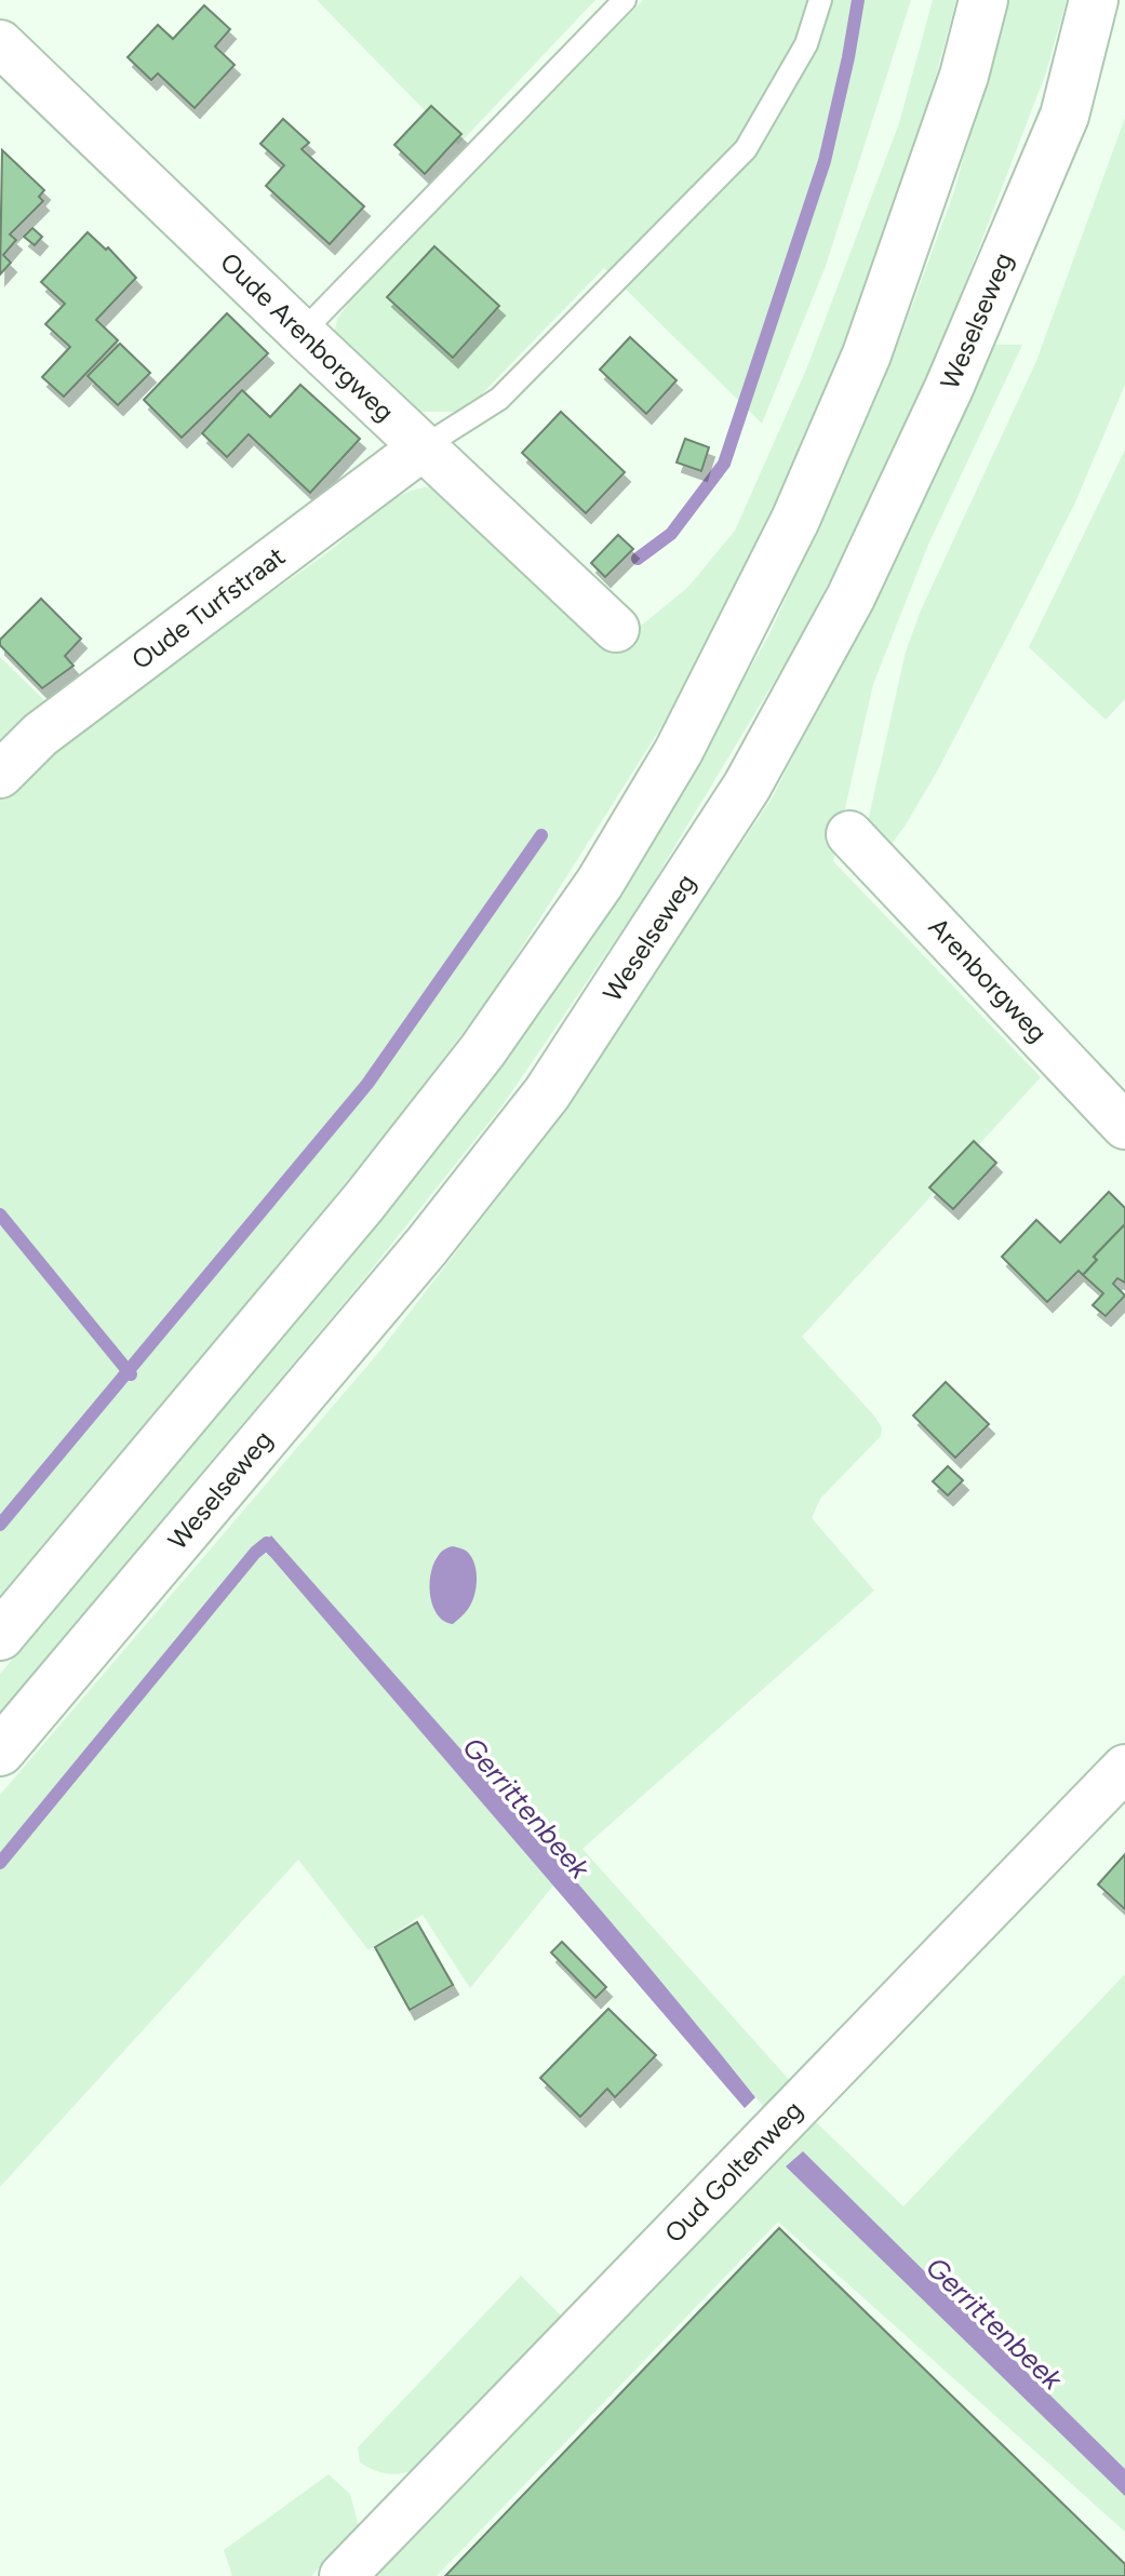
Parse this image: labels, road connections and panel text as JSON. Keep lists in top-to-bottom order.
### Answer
{
  "streets": {
    "main road": ["Weselseweg"],
    "street": [
      "Oude Arenborgweg",
      "Oude Turfstraat",
      "Arenborgweg",
      "Oud Goltenweg"
    ]
  },
  "crossings": [
    ["Oude Arenborgweg", "Oude Turfstraat"]
  ],
  "water": ["Gerrittenbeek"]
}
